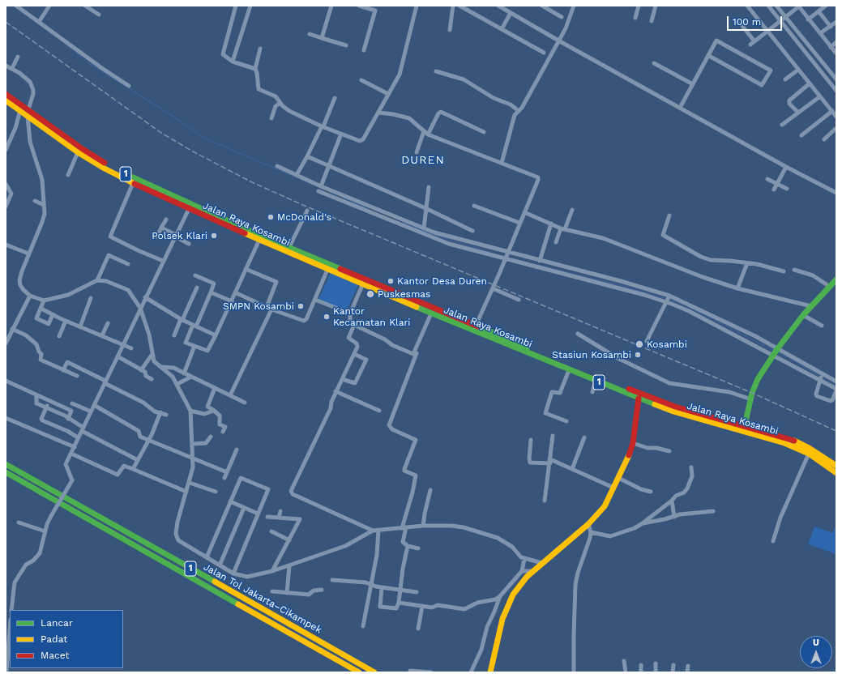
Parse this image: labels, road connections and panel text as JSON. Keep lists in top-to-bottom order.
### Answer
{
  "streets": {
    "main road": ["1", "Jalan Raya Kosambi", "Jalan Tol Jakarta–Cikampek"]
  },
  "districts": ["DUREN"],
  "places": [
    "McDonald's",
    "Polsek Klari",
    "Kantor Desa Duren",
    "Puskesmas",
    "SMPN Kosambi",
    "Kantor Kecamatan Klari",
    "Kosambi",
    "Stasiun Kosambi"
  ],
  "legend": ["Lancar", "Padat", "Macet"],
  "scale_bar": "100 m",
  "north": "top"
}
